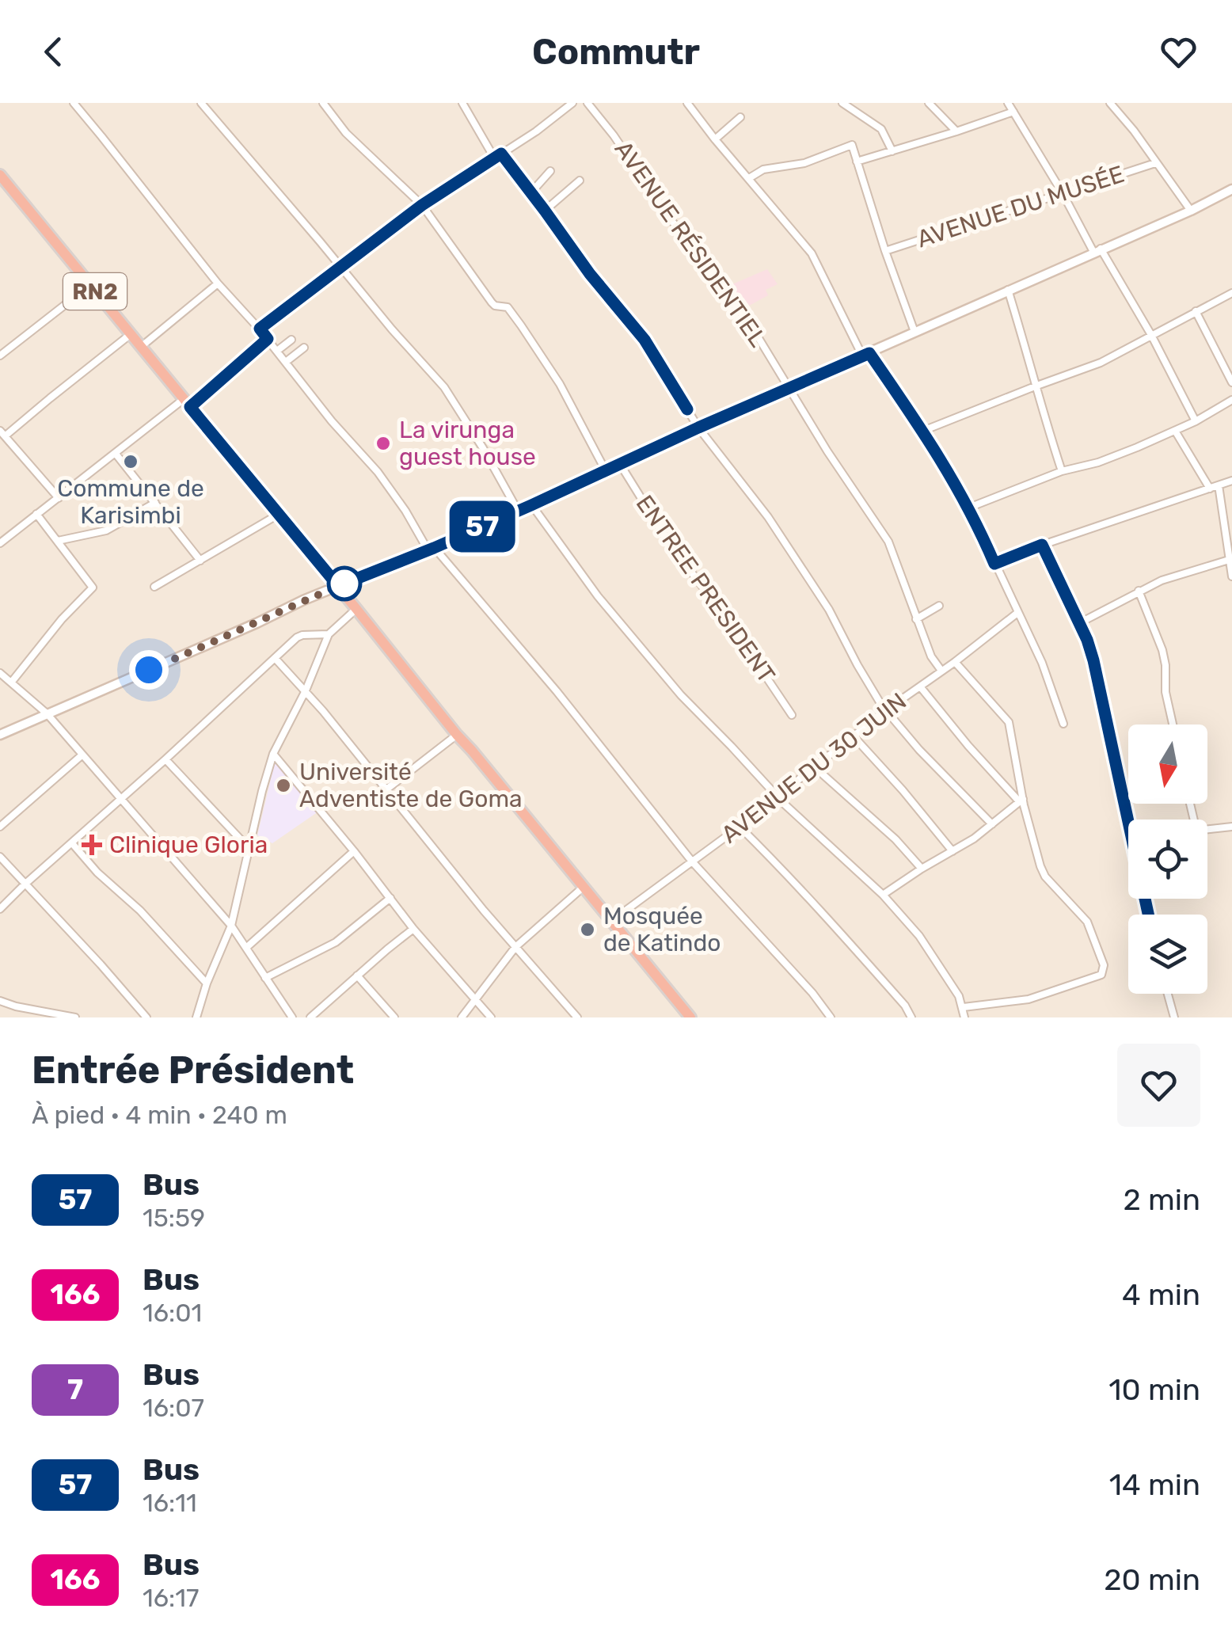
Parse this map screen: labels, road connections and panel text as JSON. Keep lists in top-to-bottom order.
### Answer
{
  "streets": {
    "highway": ["RN2"],
    "street": [
      "AVENUE DU MUSÉE",
      "AVENUE RÉSIDENTIEL",
      "ENTREE PRESIDENT",
      "AVENUE DU 30 JUIN"
    ]
  },
  "crossings": [
    ["AVENUE RÉSIDENTIEL", "AVENUE DU 30 JUIN"],
    ["RN2", "AVENUE DU 30 JUIN"]
  ],
  "places": {
    "other": [
      "La virunga guest house",
      "Commune de Karisimbi",
      "Université Adventiste de Goma",
      "Mosquée de Katindo"
    ],
    "health": ["Clinique Gloria"]
  },
  "lines": ["bus line 57"],
  "north": "bottom",
  "page": {
    "header": "Commutr",
    "on_map": "57",
    "heading": ["Entrée Président", "À pied · 4 min · 240 m"],
    "list": [
      {
        "mark": "57",
        "name": "Bus",
        "note": "15:59",
        "value": "2 min"
      },
      {
        "mark": "166",
        "name": "Bus",
        "note": "16:01",
        "value": "4 min"
      },
      {
        "mark": "7",
        "name": "Bus",
        "note": "16:07",
        "value": "10 min"
      },
      {
        "mark": "57",
        "name": "Bus",
        "note": "16:11",
        "value": "14 min"
      },
      {
        "mark": "166",
        "name": "Bus",
        "note": "16:17",
        "value": "20 min"
      }
    ]
  }
}
